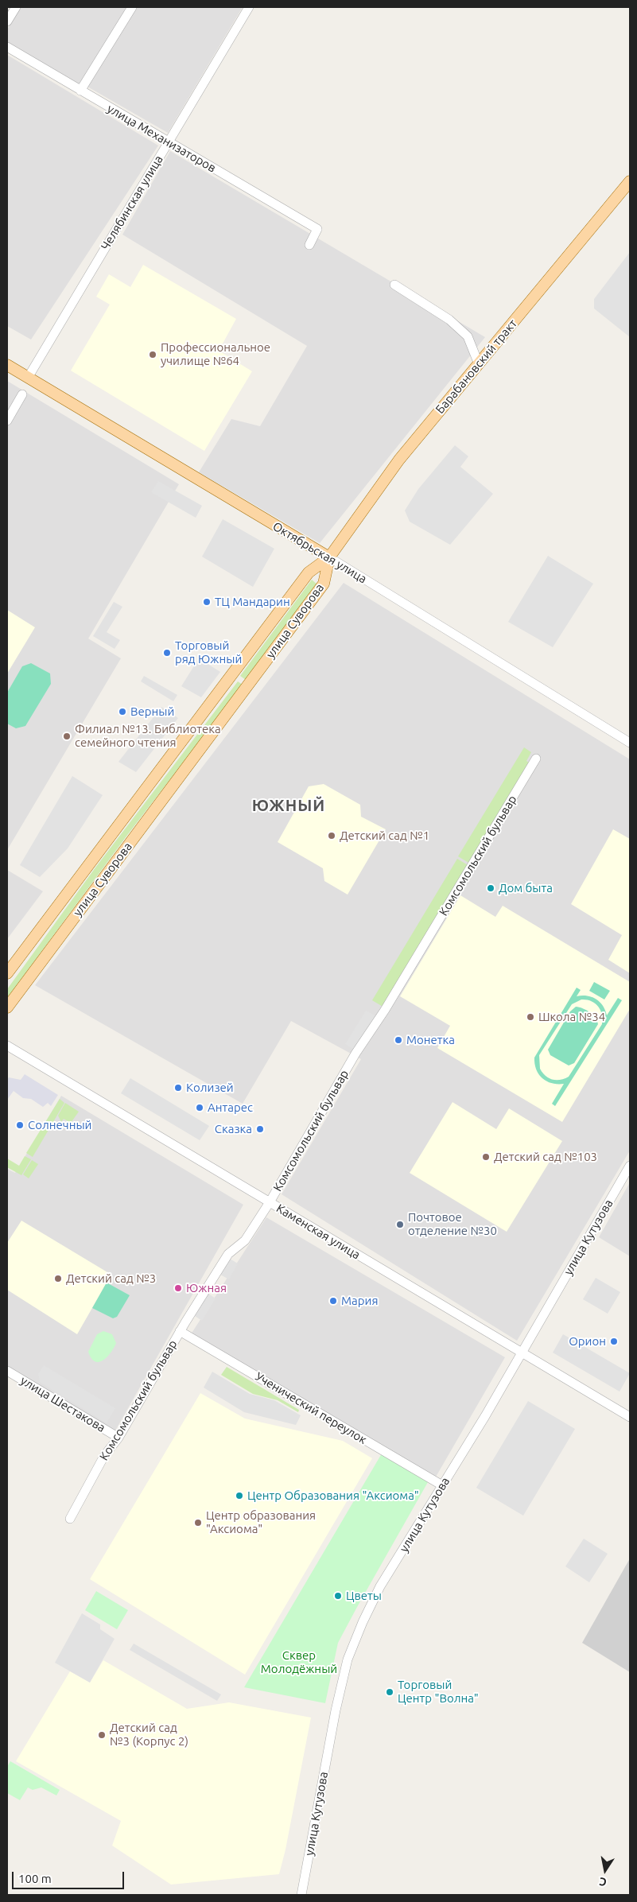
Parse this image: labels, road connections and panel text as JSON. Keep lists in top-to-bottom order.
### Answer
{
  "streets": {
    "main road": ["Барабановский тракт", "Октябрьская улица", "улица Суворова"],
    "street": [
      "улица Механизаторов",
      "Челябинская улица",
      "Комсомольский бульвар",
      "Каменская улица",
      "улица Кутузова",
      "улица Шестакова",
      "Ученический переулок"
    ]
  },
  "crossings": [
    ["улица Механизаторов", "Челябинская улица"],
    ["Челябинская улица", "Октябрьская улица"],
    ["Барабановский тракт", "Октябрьская улица"],
    ["Барабановский тракт", "улица Суворова"],
    ["Октябрьская улица", "улица Суворова"],
    ["Комсомольский бульвар", "Каменская улица"],
    ["Комсомольский бульвар", "улица Шестакова"],
    ["Комсомольский бульвар", "Ученический переулок"],
    ["Каменская улица", "улица Кутузова"],
    ["улица Кутузова", "Ученический переулок"]
  ],
  "districts": ["ЮЖНЫЙ"],
  "parks": ["Сквер Молодёжный"],
  "places": [
    "Профессиональное училище №64",
    "ТЦ Мандарин",
    "Торговый ряд Южный",
    "Верный",
    "Филиал №13. Библиотека семейного чтения",
    "Детский сад №1",
    "Дом быта",
    "Школа №34",
    "Монетка",
    "Колизей",
    "Антарес",
    "Солнечный",
    "Сказка",
    "Детский сад №103",
    "Почтовое отделение №30",
    "Детский сад №3",
    "Южная",
    "Мария",
    "Орион",
    "Центр Образования \"Аксиома\"",
    "Центр образования \"Аксиома\"",
    "Цветы",
    "Торговый Центр \"Волна\"",
    "Детский сад №3 (Корпус 2)"
  ],
  "scale_bar": "100 m",
  "north": "bottom"
}
